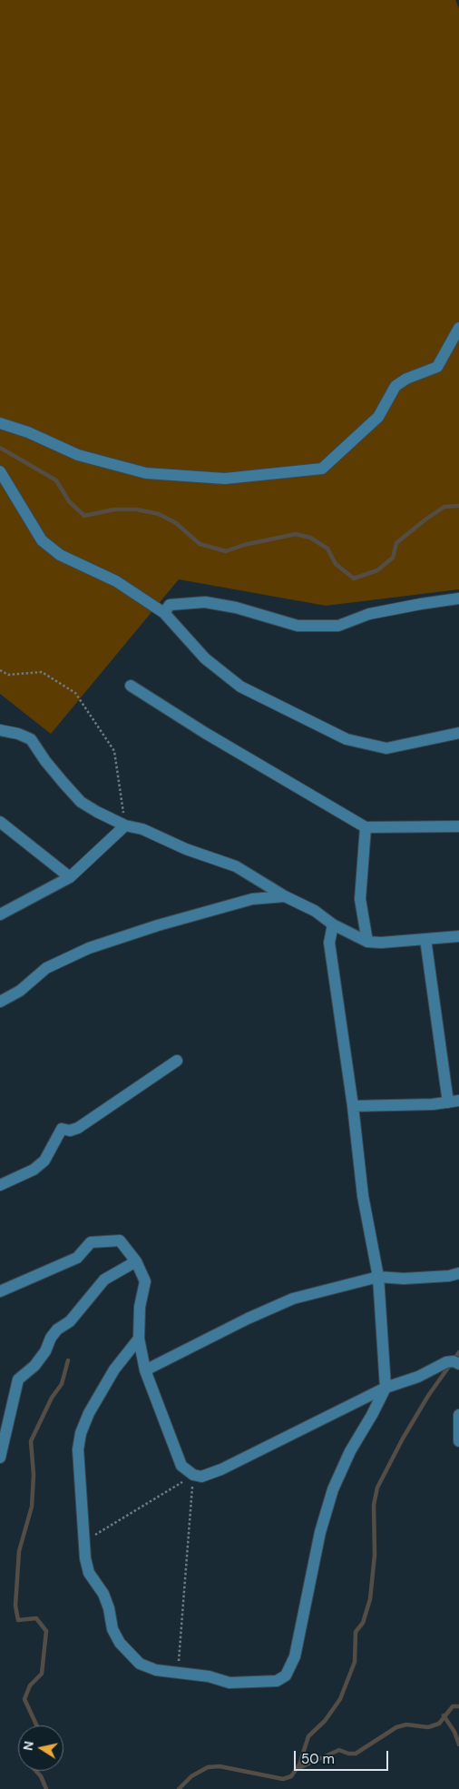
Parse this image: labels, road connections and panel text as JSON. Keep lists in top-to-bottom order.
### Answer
{
  "scale_bar": "50 m",
  "north": "left"
}
